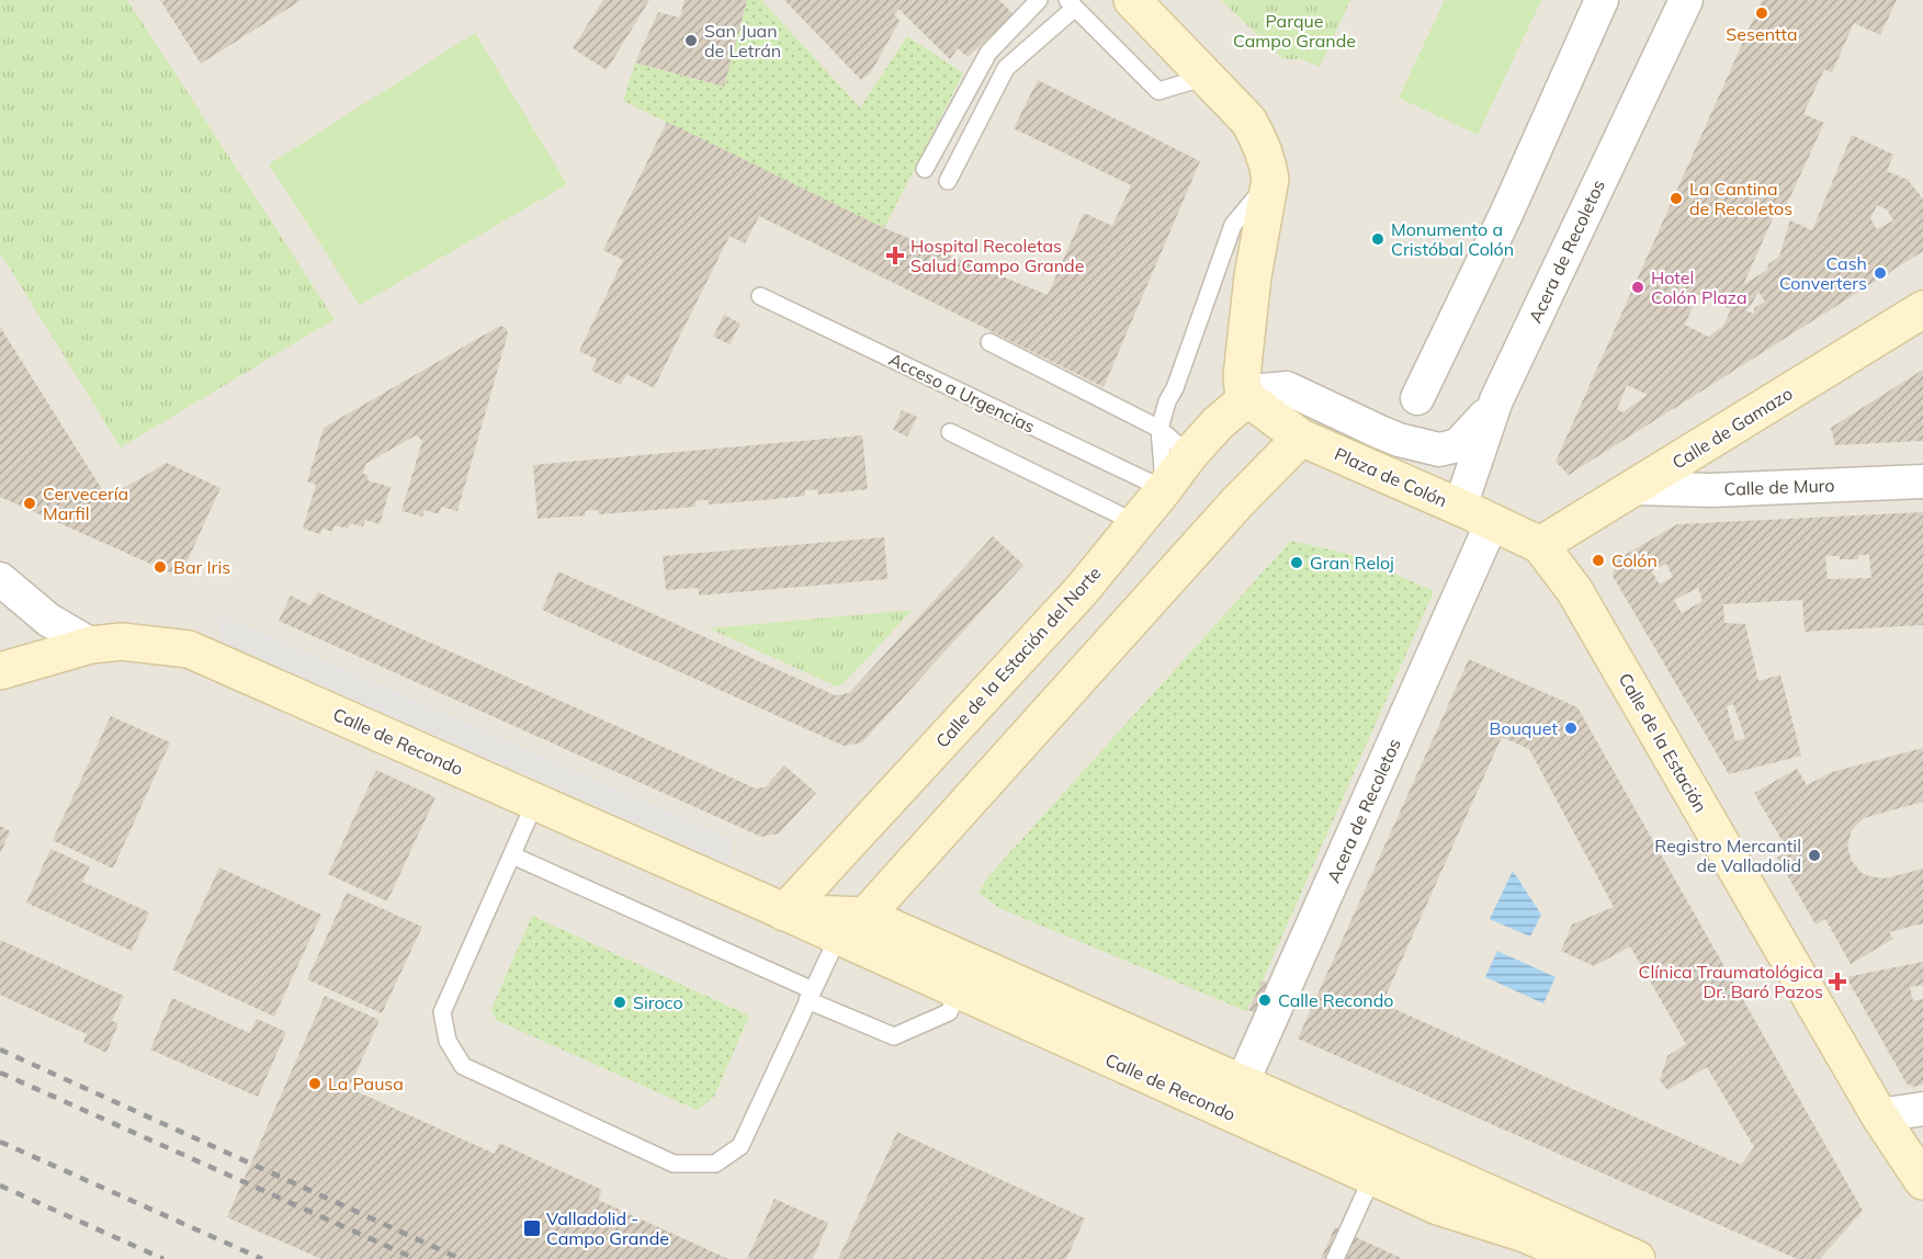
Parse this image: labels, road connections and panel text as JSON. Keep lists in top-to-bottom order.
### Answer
{
  "streets": {
    "street": [
      "Acera de Recoletos",
      "Calle de Gamazo",
      "Plaza de Colón",
      "Calle de Muro",
      "Calle de la Estación del Norte",
      "Calle de Recondo",
      "Calle de la Estación"
    ],
    "lane": ["Acceso a Urgencias"]
  },
  "crossings": [
    ["Acera de Recoletos", "Plaza de Colón"],
    ["Acera de Recoletos", "Calle de Recondo"],
    ["Acceso a Urgencias", "Calle de la Estación del Norte"],
    ["Calle de Gamazo", "Plaza de Colón"],
    ["Calle de Gamazo", "Calle de Muro"],
    ["Calle de Gamazo", "Calle de la Estación"],
    ["Plaza de Colón", "Calle de la Estación del Norte"],
    ["Plaza de Colón", "Calle de la Estación"],
    ["Calle de la Estación del Norte", "Calle de Recondo"]
  ],
  "parks": ["Parque Campo Grande"],
  "places": {
    "other": [
      "Sesentta",
      "San Juan de Letrán",
      "La Cantina de Recoletos",
      "Monumento a Cristóbal Colón",
      "Cash Converters",
      "Hotel Colón Plaza",
      "Cervecería Marfil",
      "Colón",
      "Gran Reloj",
      "Bar Iris",
      "Bouquet",
      "Registro Mercantil de Valladolid",
      "Calle Recondo",
      "Siroco",
      "La Pausa"
    ],
    "health": ["Hospital Recoletas Salud Campo Grande", "Clínica Traumatológica Dr. Baró Pazos"],
    "transit": ["Valladolid - Campo Grande"]
  }
}
